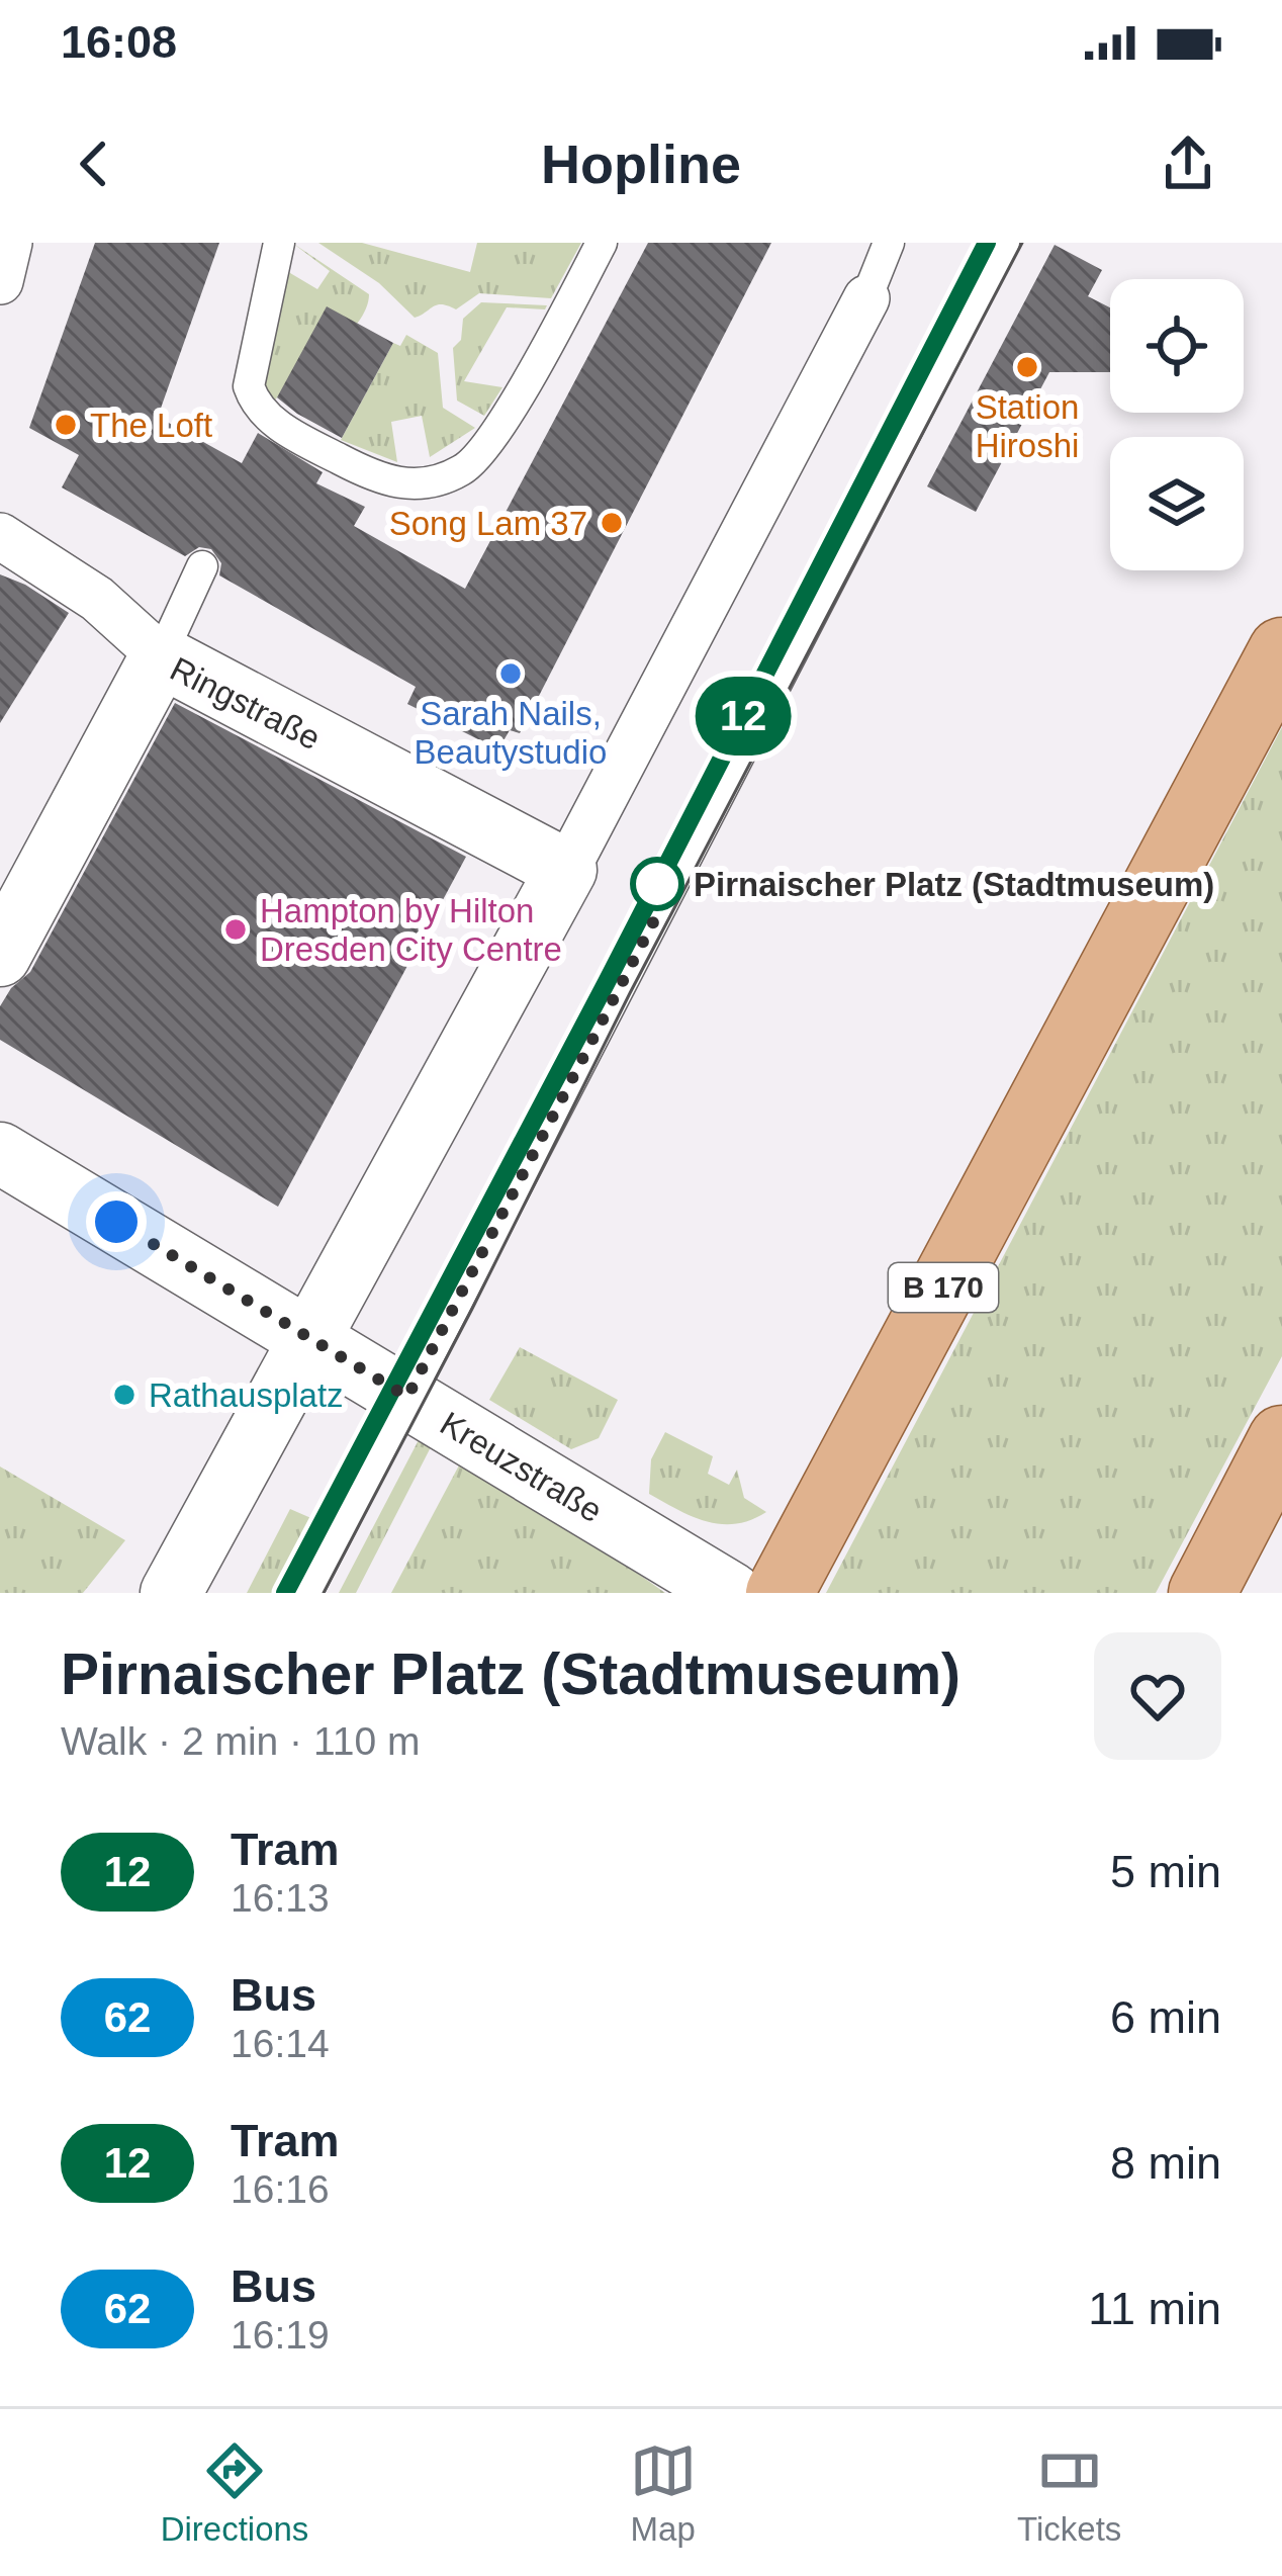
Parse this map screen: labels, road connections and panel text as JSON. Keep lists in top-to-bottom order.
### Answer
{
  "streets": {
    "main road": ["B 170"],
    "street": ["Ringstraße", "Kreuzstraße"]
  },
  "places": [
    "Station Hiroshi",
    "The Loft",
    "Song Lam 37",
    "Sarah Nails, Beautystudio",
    "Pirnaischer Platz (Stadtmuseum)",
    "Hampton by Hilton Dresden City Centre",
    "Rathausplatz"
  ],
  "lines": ["tram line 12"],
  "page": {
    "status": "16:08",
    "header": "Hopline",
    "on_map": "12",
    "heading": ["Pirnaischer Platz (Stadtmuseum)", "Walk · 2 min · 110 m"],
    "list": [
      {
        "mark": "12",
        "name": "Tram",
        "note": "16:13",
        "value": "5 min"
      },
      {
        "mark": "62",
        "name": "Bus",
        "note": "16:14",
        "value": "6 min"
      },
      {
        "mark": "12",
        "name": "Tram",
        "note": "16:16",
        "value": "8 min"
      },
      {
        "mark": "62",
        "name": "Bus",
        "note": "16:19",
        "value": "11 min"
      }
    ],
    "tabs": ["Directions", "Map", "Tickets"]
  }
}
